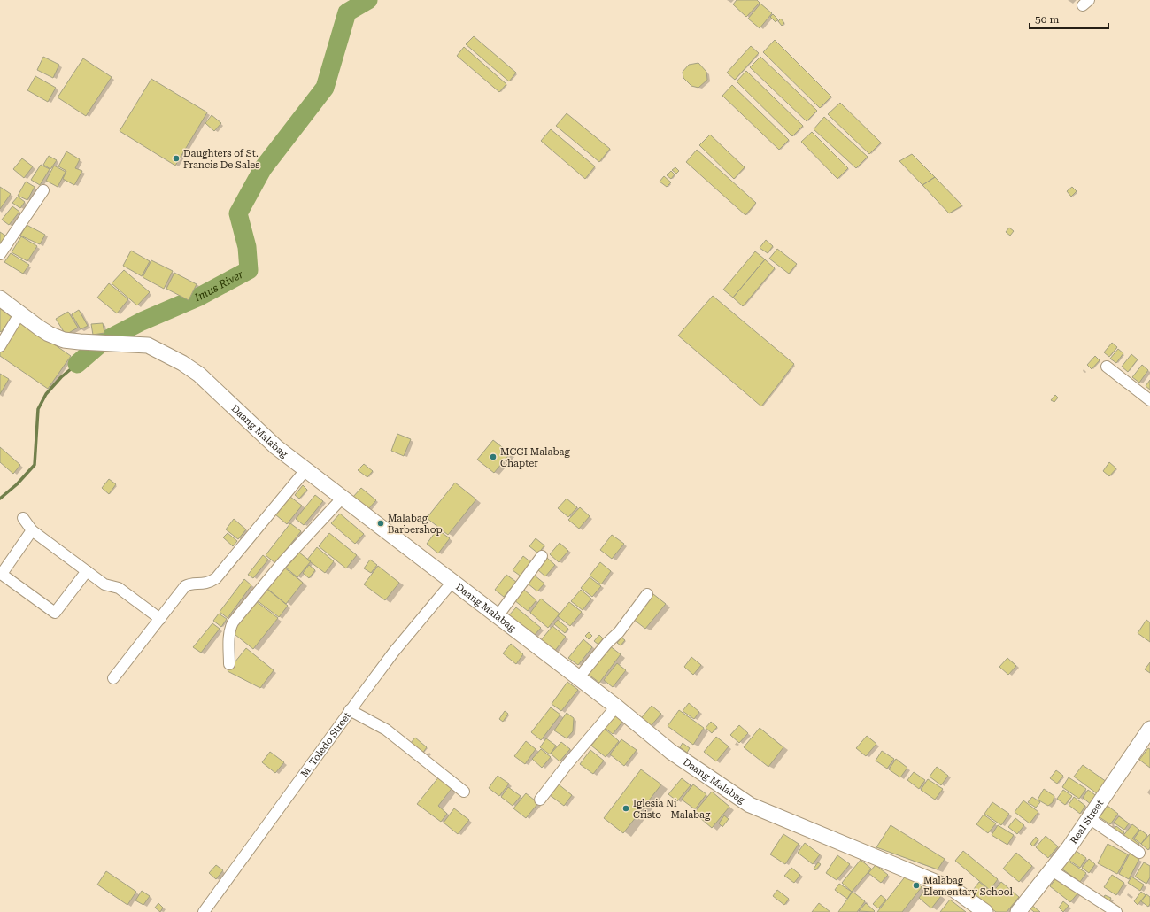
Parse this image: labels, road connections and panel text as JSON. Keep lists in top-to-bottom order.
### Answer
{
  "streets": {
    "street": ["Daang Malabag", "M. Toledo Street", "Real Street"]
  },
  "crossings": [
    ["Daang Malabag", "M. Toledo Street"]
  ],
  "water": ["Imus River"],
  "places": [
    "Daughters of St. Francis De Sales",
    "MCGI Malabag Chapter",
    "Malabag Barbershop",
    "Iglesia Ni Cristo - Malabag",
    "Malabag Elementary School"
  ],
  "scale_bar": "50 m"
}
